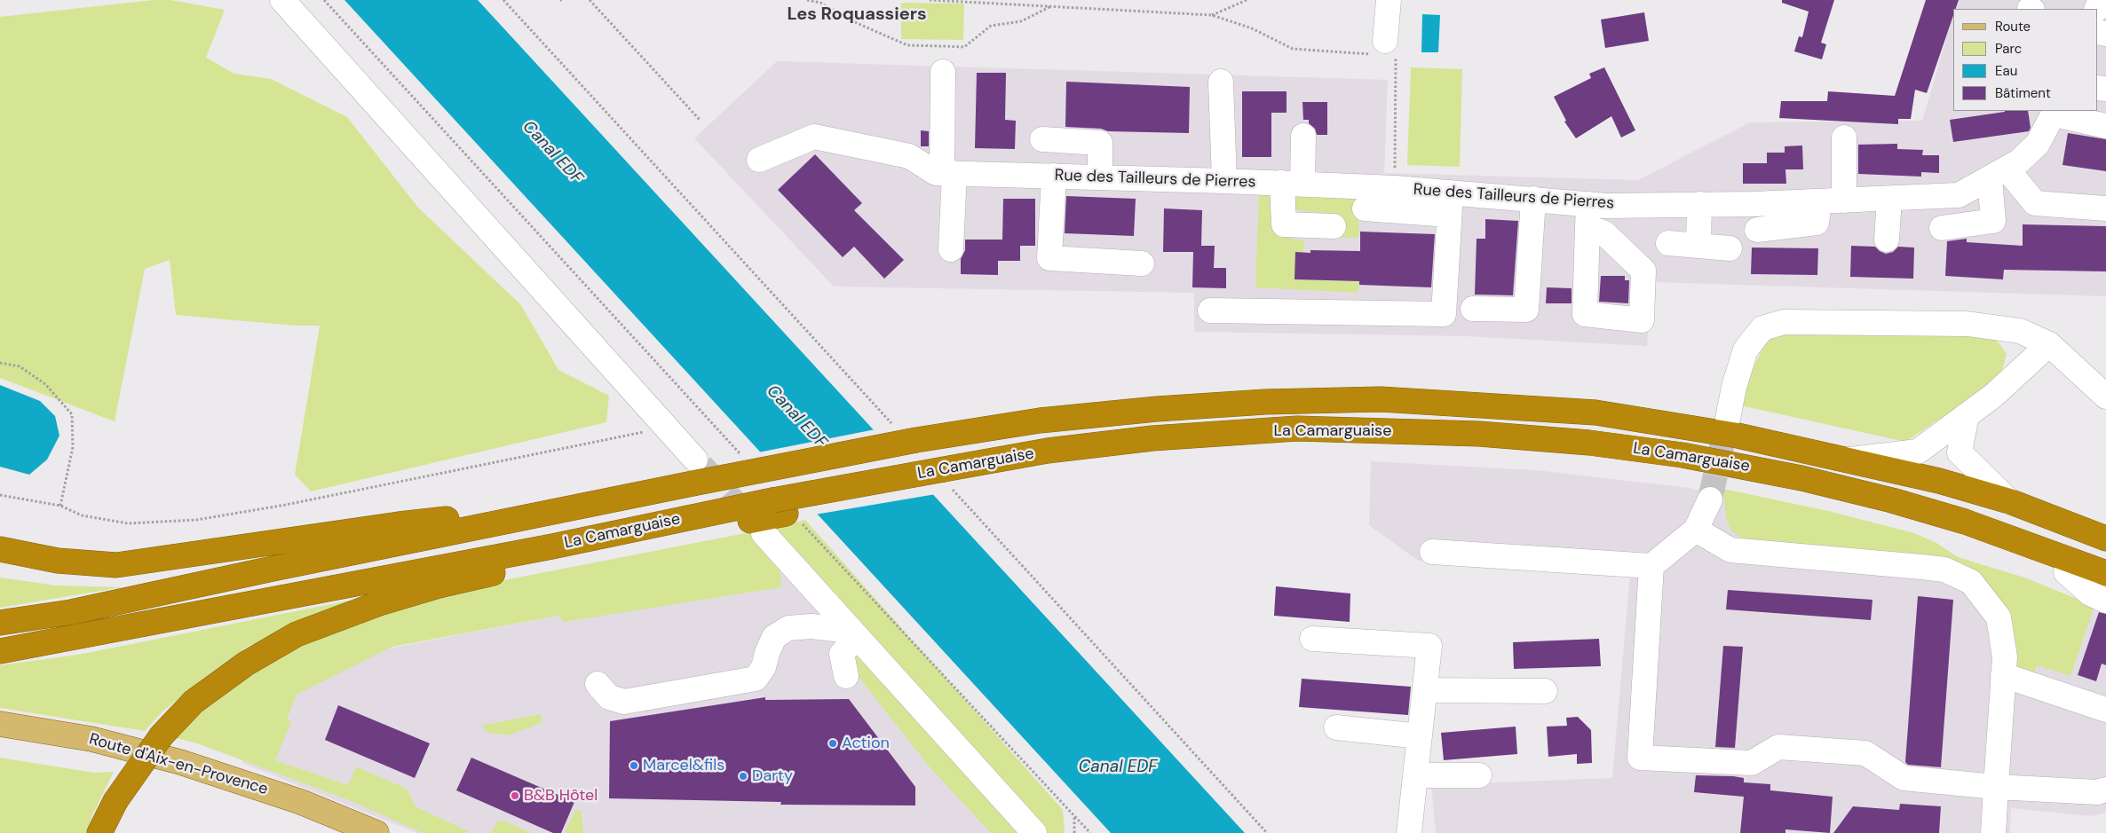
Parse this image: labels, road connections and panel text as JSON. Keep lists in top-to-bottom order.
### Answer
{
  "streets": {
    "highway": ["La Camarguaise"],
    "main road": ["Route d'Aix-en-Provence"],
    "street": ["Rue des Tailleurs de Pierres"]
  },
  "districts": ["Les Roquassiers"],
  "water": ["Canal EDF"],
  "places": [
    "Action",
    "Marcel&fils",
    "Darty",
    "B&B Hôtel"
  ],
  "legend": [
    "Route",
    "Parc",
    "Eau",
    "Bâtiment"
  ]
}
